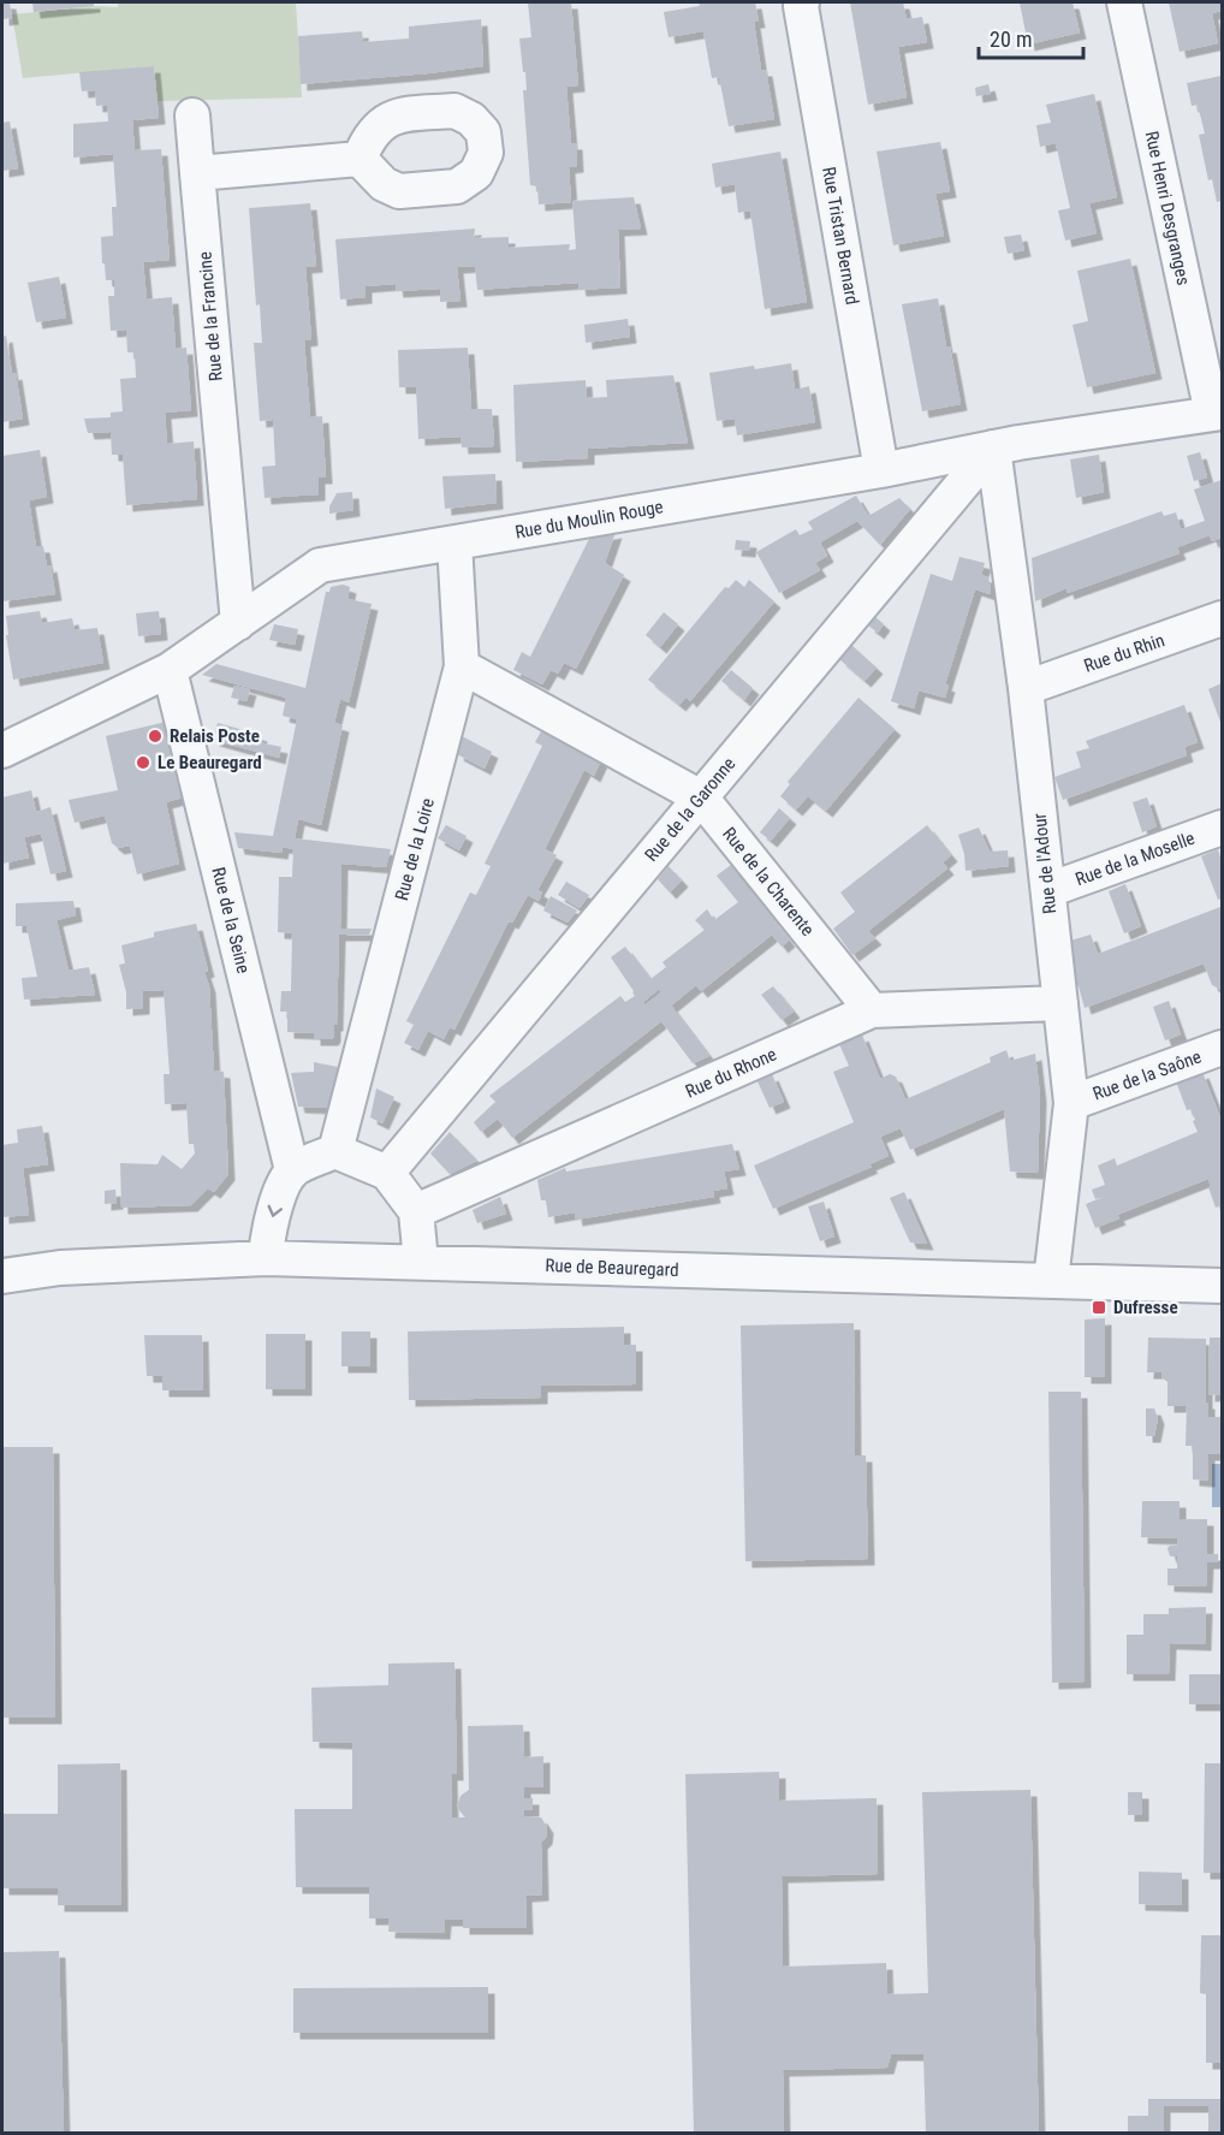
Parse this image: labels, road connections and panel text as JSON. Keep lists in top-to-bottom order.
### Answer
{
  "streets": {
    "street": [
      "Rue Henri Desgranges",
      "Rue Tristan Bernard",
      "Rue de la Francine",
      "Rue du Moulin Rouge",
      "Rue du Rhin",
      "Rue de la Garonne",
      "Rue de la Loire",
      "Rue de la Moselle",
      "Rue de l'Adour",
      "Rue de la Charente",
      "Rue de la Seine",
      "Rue du Rhone",
      "Rue de la Saône",
      "Rue de Beauregard"
    ]
  },
  "crossings": [
    ["Rue Henri Desgranges", "Rue du Moulin Rouge"],
    ["Rue Tristan Bernard", "Rue du Moulin Rouge"],
    ["Rue de la Francine", "Rue du Moulin Rouge"],
    ["Rue du Moulin Rouge", "Rue de la Garonne"],
    ["Rue du Moulin Rouge", "Rue de la Loire"],
    ["Rue du Moulin Rouge", "Rue de l'Adour"],
    ["Rue du Moulin Rouge", "Rue de la Seine"],
    ["Rue du Rhin", "Rue de l'Adour"],
    ["Rue de la Garonne", "Rue de l'Adour"],
    ["Rue de la Garonne", "Rue de la Charente"],
    ["Rue de la Loire", "Rue de la Charente"],
    ["Rue de la Moselle", "Rue de l'Adour"],
    ["Rue de l'Adour", "Rue du Rhone"],
    ["Rue de l'Adour", "Rue de la Saône"],
    ["Rue de l'Adour", "Rue de Beauregard"],
    ["Rue de la Charente", "Rue du Rhone"]
  ],
  "places": {
    "other": ["Relais Poste", "Le Beauregard"],
    "transit": ["Dufresse"]
  },
  "scale_bar": "20 m"
}
